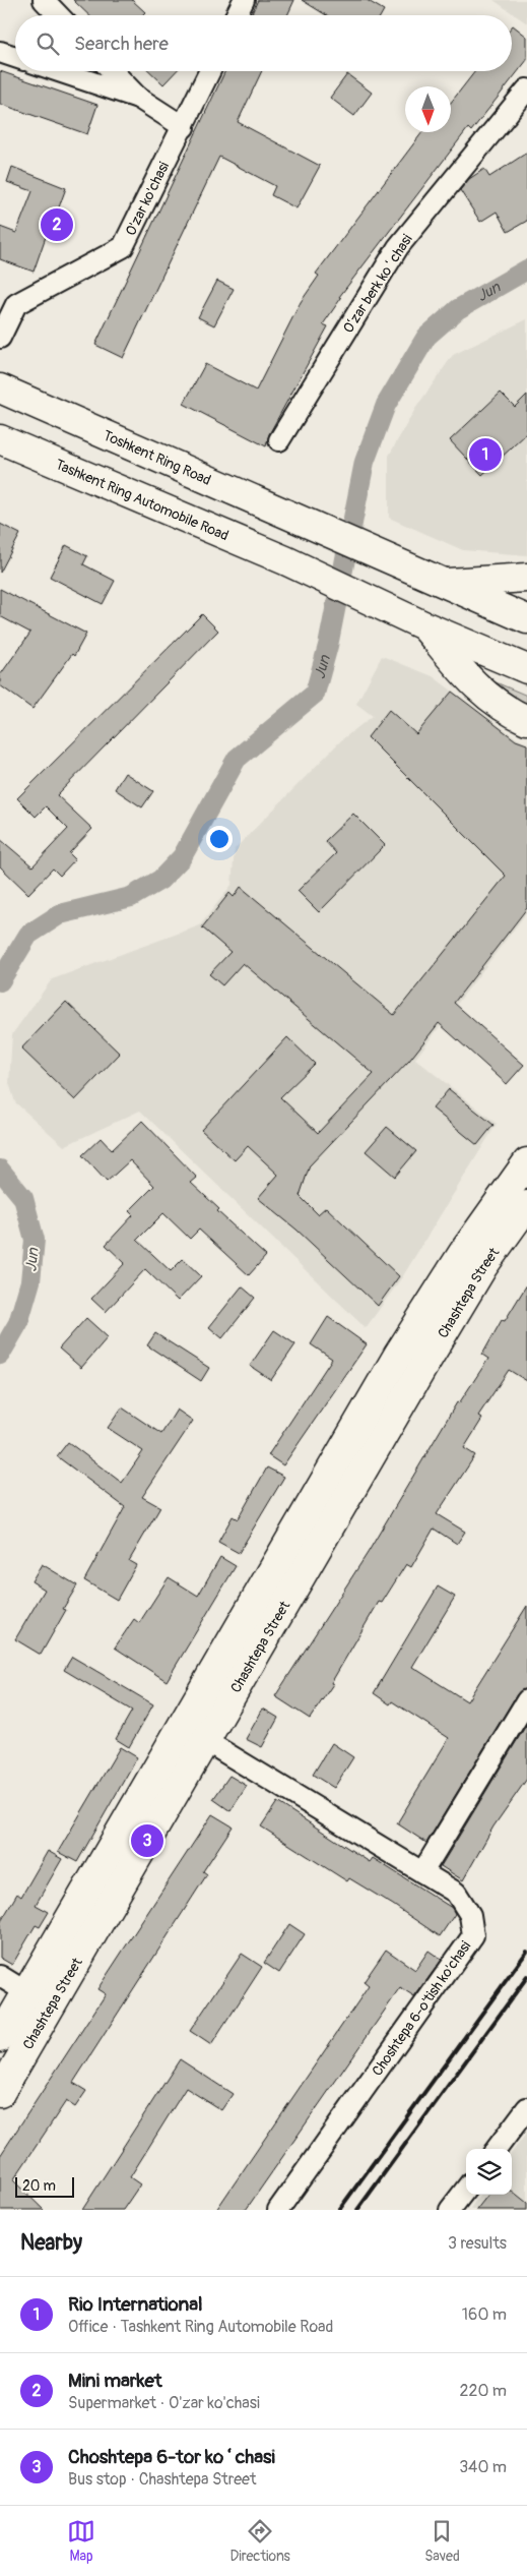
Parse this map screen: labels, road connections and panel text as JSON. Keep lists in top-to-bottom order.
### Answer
{
  "streets": {
    "main road": ["Toshkent Ring Road", "Tashkent Ring Automobile Road", "Chashtepa Street"],
    "street": ["O'zar ko'chasi", "Oʻzar berk koʻchasi", "Choshtepa 6-o'tish ko'chasi"]
  },
  "crossings": [
    ["Chashtepa Street", "Choshtepa 6-o'tish ko'chasi"]
  ],
  "water": ["Jun"],
  "scale_bar": "20 m",
  "north": "bottom",
  "page": {
    "search": "Search here",
    "pins": ["2", "1", "3"],
    "scale": "20 m",
    "heading": ["Nearby", "3 results"],
    "list": [
      {
        "mark": "1",
        "name": "Rio International",
        "note": "Office · Tashkent Ring Automobile Road",
        "value": "160 m"
      },
      {
        "mark": "2",
        "name": "Mini market",
        "note": "Supermarket · O'zar ko'chasi",
        "value": "220 m"
      },
      {
        "mark": "3",
        "name": "Choshtepa 6-tor koʻchasi",
        "note": "Bus stop · Chashtepa Street",
        "value": "340 m"
      }
    ],
    "nav": ["Map", "Directions", "Saved"]
  }
}
